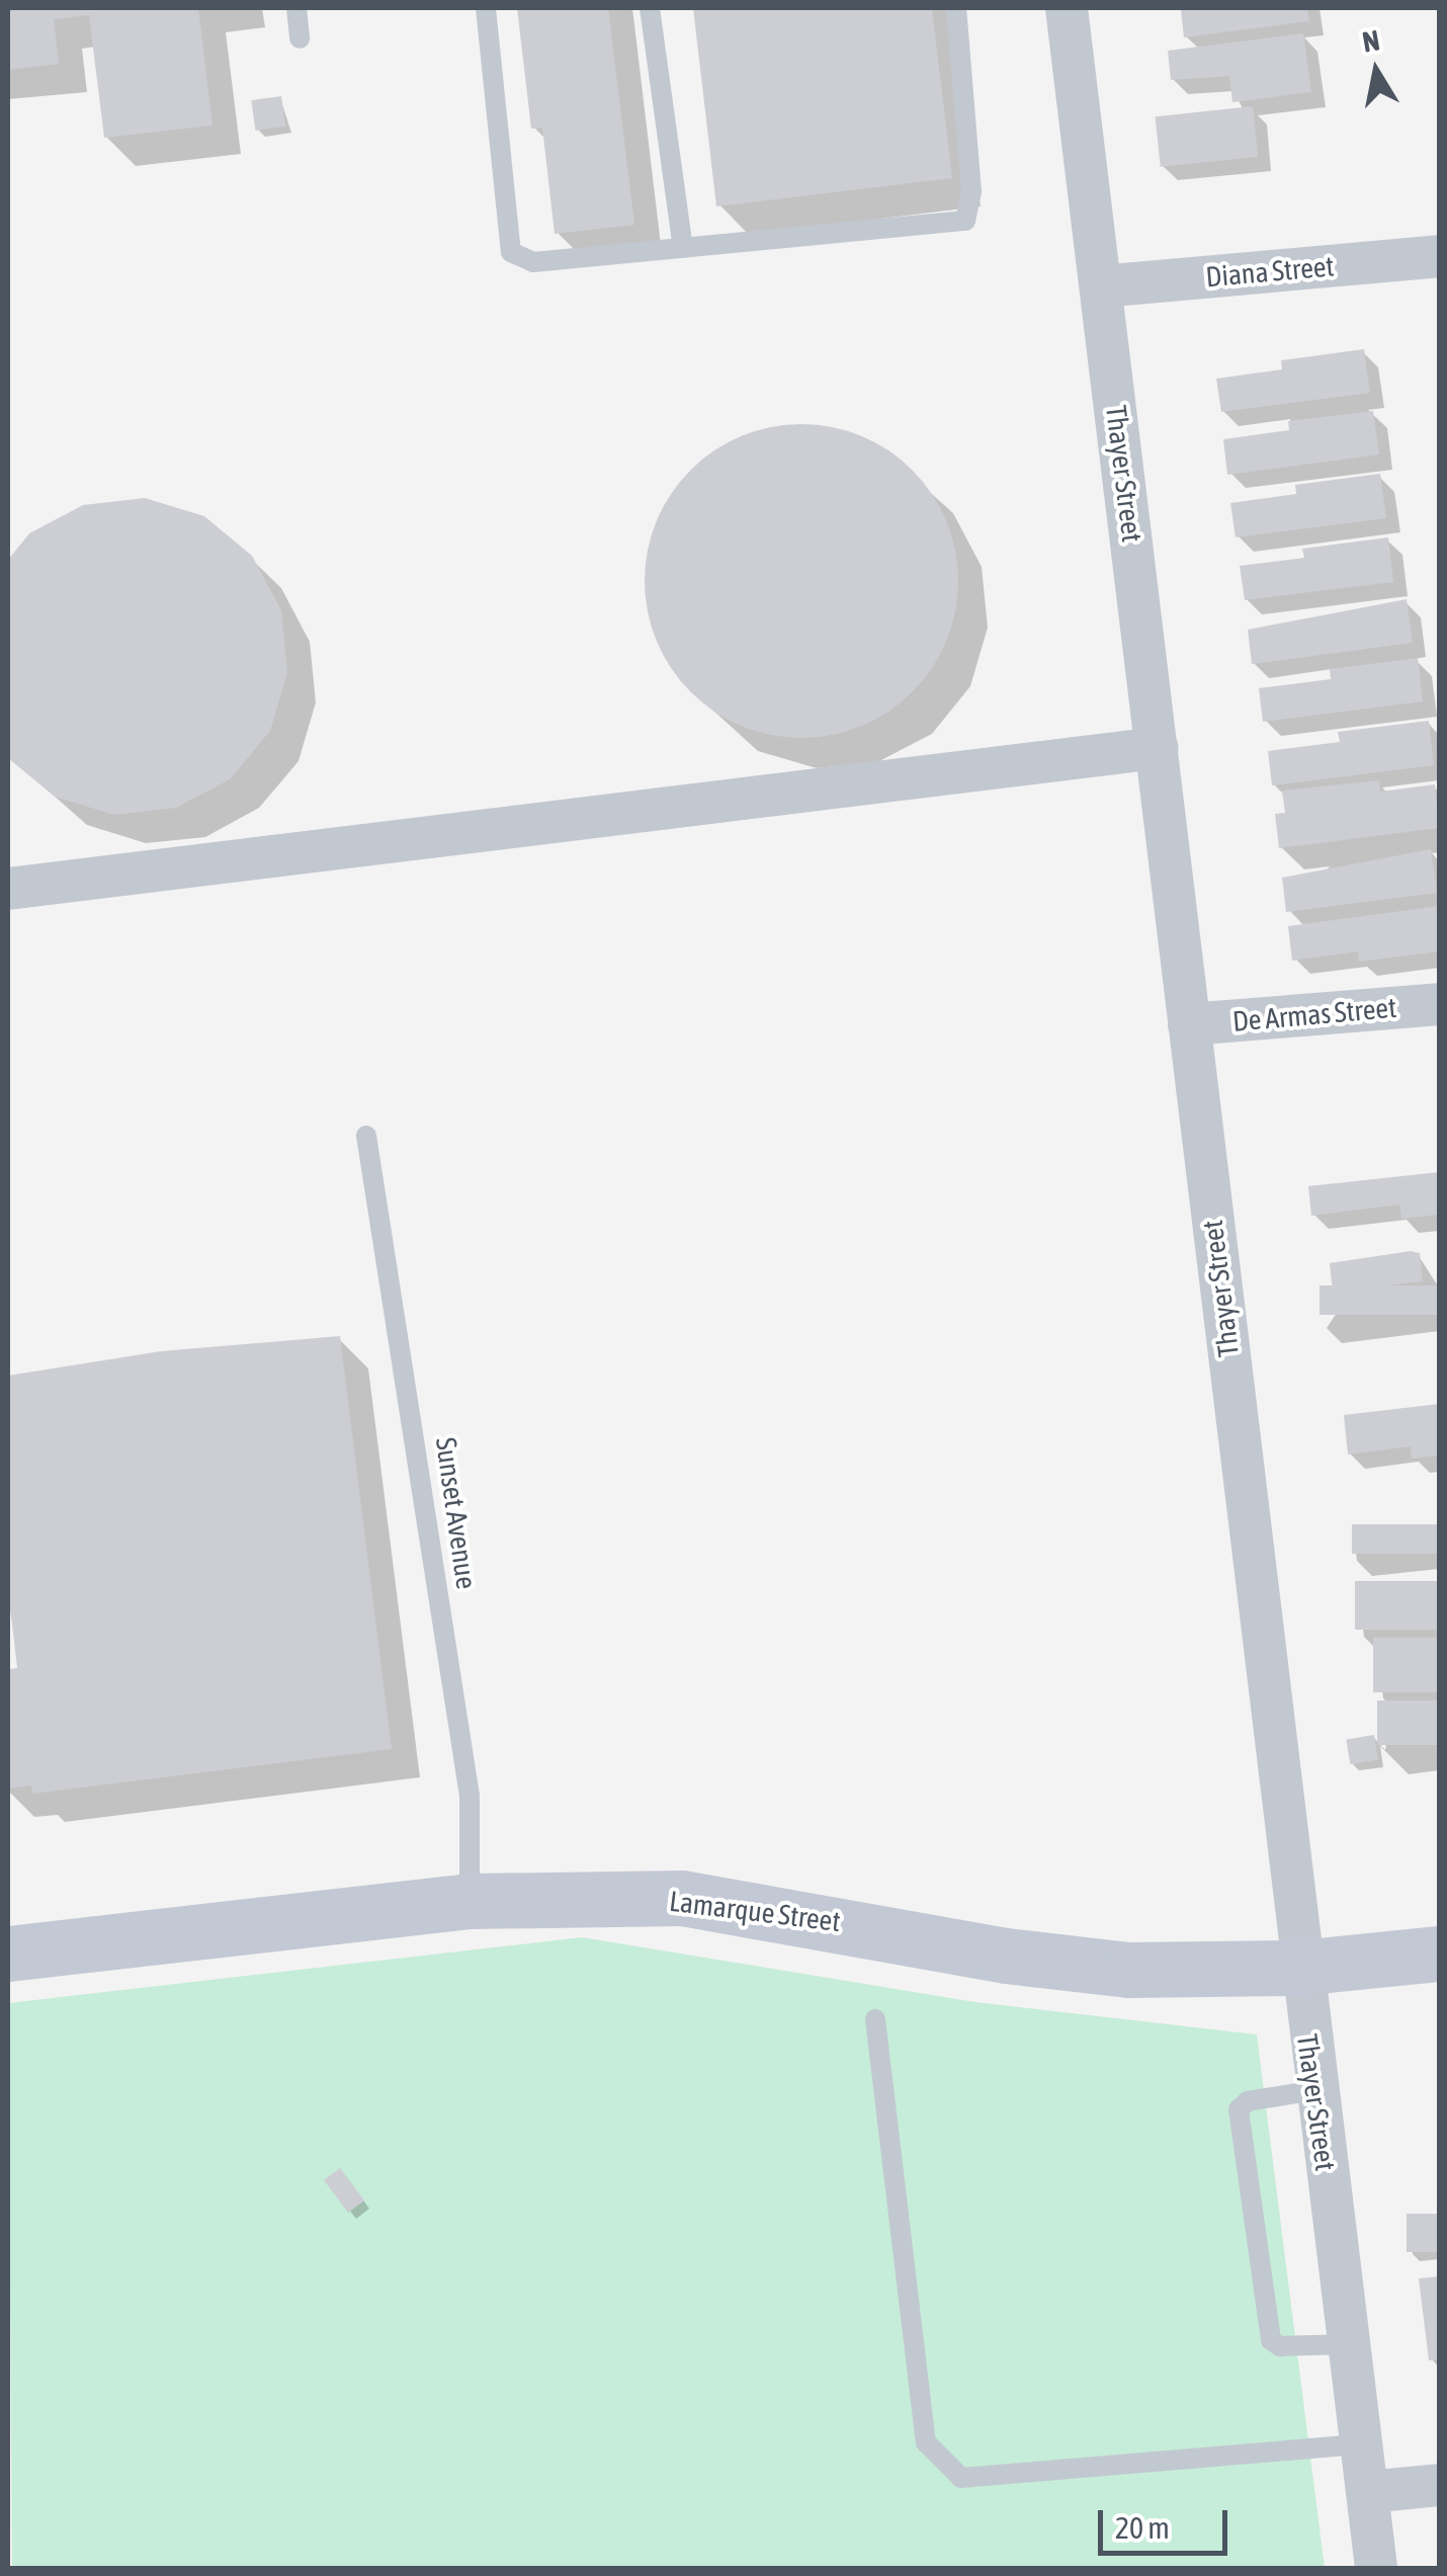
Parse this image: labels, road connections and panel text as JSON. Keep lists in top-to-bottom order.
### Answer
{
  "streets": {
    "street": [
      "Diana Street",
      "Thayer Street",
      "De Armas Street",
      "Lamarque Street"
    ],
    "lane": ["Sunset Avenue"]
  },
  "crossings": [
    ["Diana Street", "Thayer Street"],
    ["Thayer Street", "De Armas Street"],
    ["Thayer Street", "Lamarque Street"],
    ["Sunset Avenue", "Lamarque Street"]
  ],
  "scale_bar": "20 m",
  "north": "top"
}
